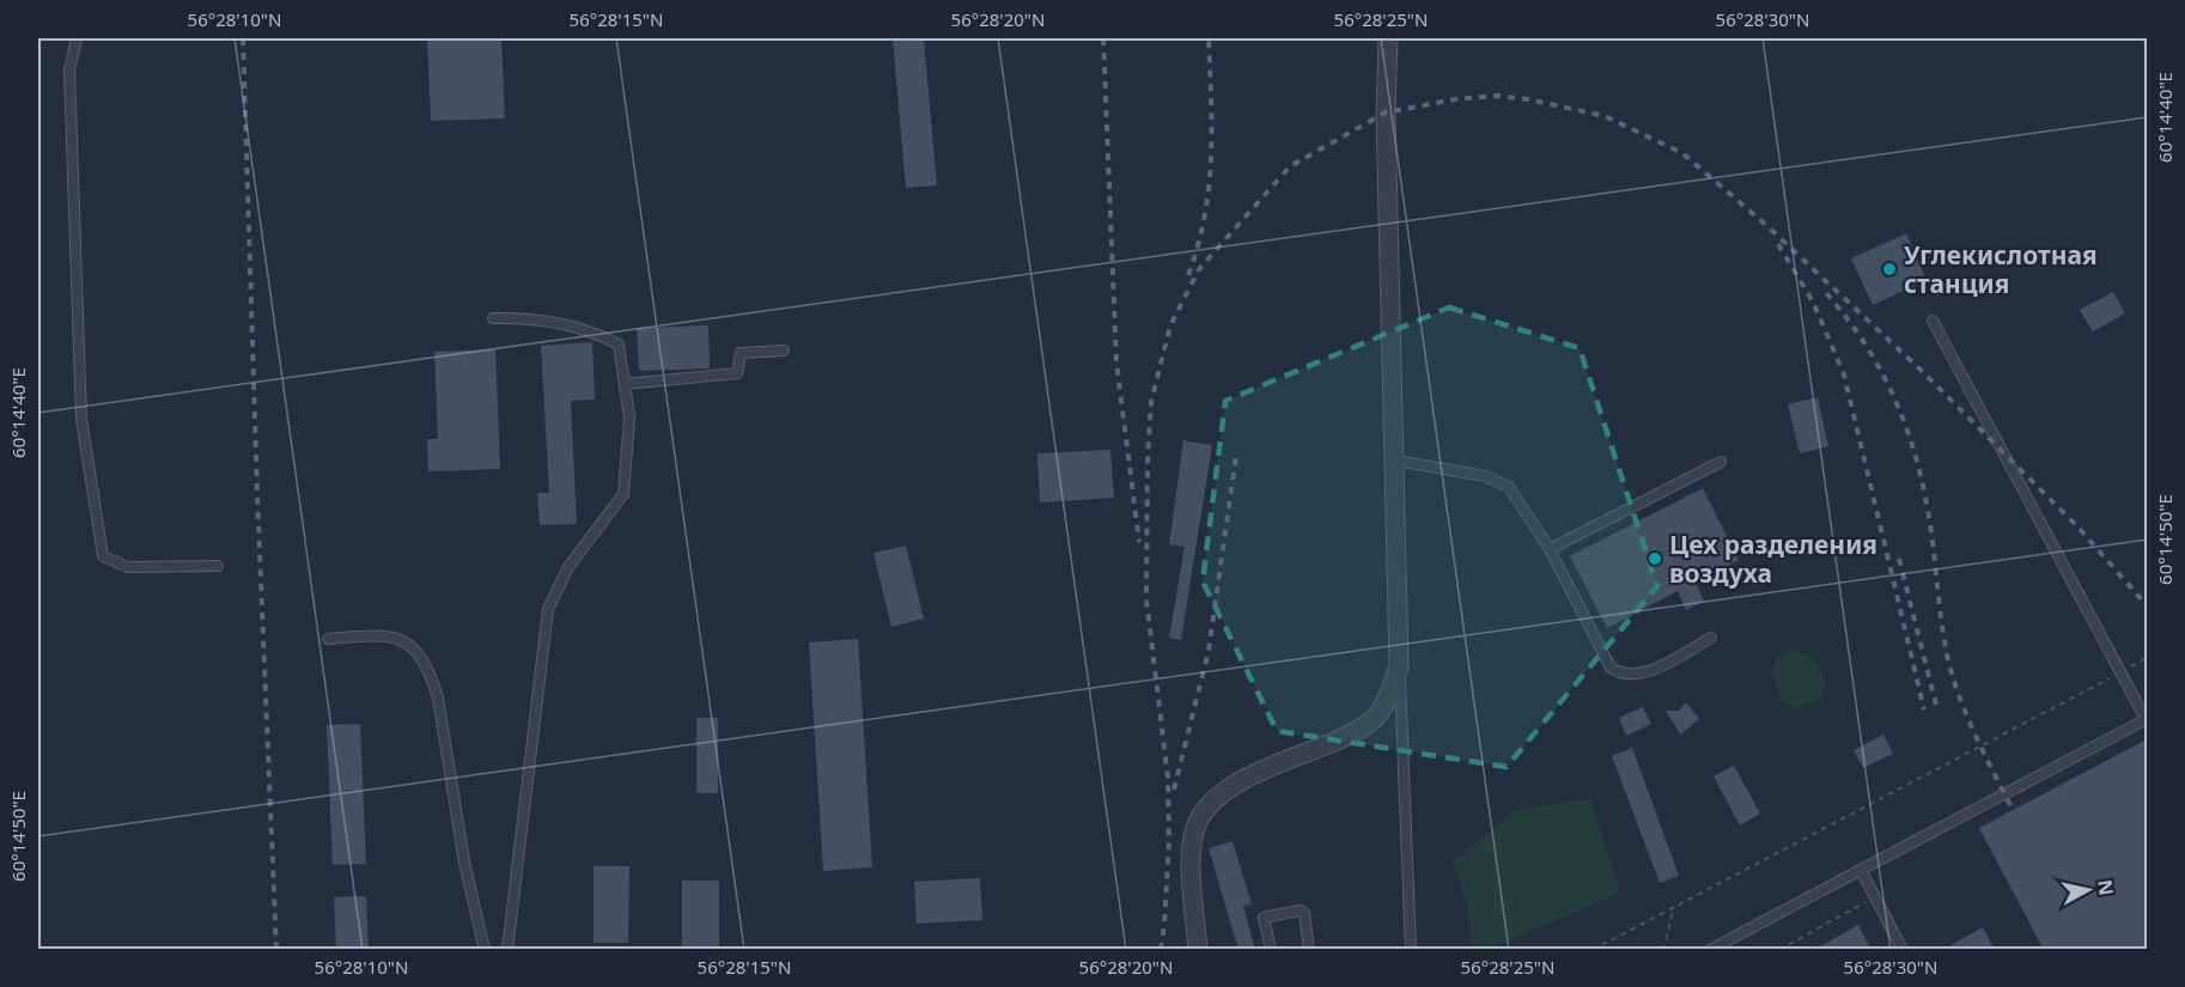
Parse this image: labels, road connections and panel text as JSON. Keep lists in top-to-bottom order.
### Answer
{
  "places": ["Углекислотная станция", "Цех разделения воздуха"],
  "north": "right",
  "coordinates": [
    "56°28'10\"N",
    "56°28'15\"N",
    "56°28'20\"N",
    "56°28'25\"N",
    "56°28'30\"N",
    "60°14'40\"E",
    "60°14'50\"E"
  ]
}
